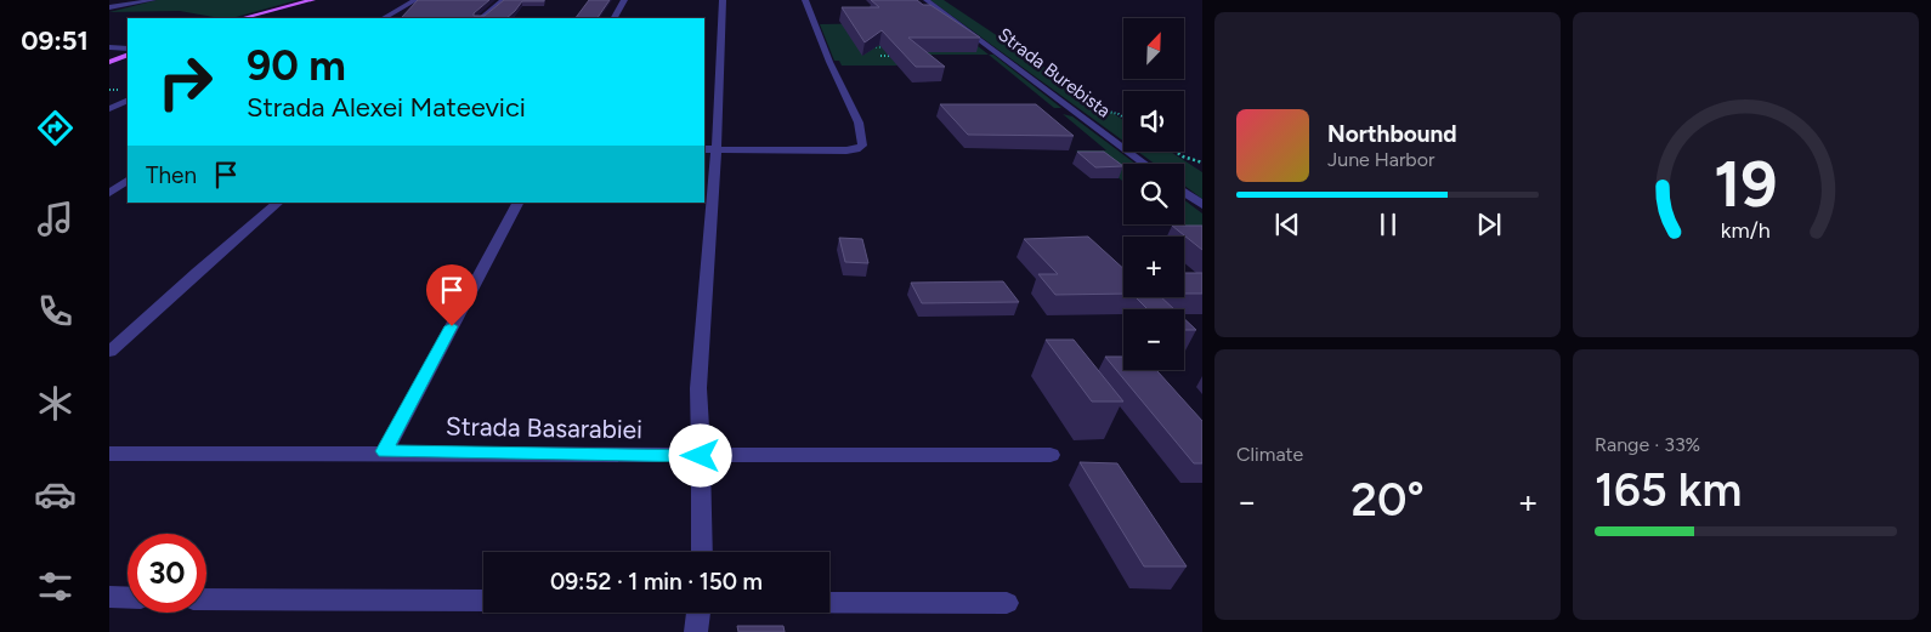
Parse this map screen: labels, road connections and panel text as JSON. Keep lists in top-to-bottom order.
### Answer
{
  "streets": {
    "street": ["Strada Burebista", "Strada Basarabiei"]
  },
  "north": "top right",
  "page": {
    "tabs": "09:51",
    "map_buttons": ["+", "−"],
    "turn": ["90 m", "Strada Alexei Mateevici"],
    "song": ["Northbound", "June Harbor"],
    "then": "Then",
    "tile": [
      "Climate",
      ["Range · 33%", "165 km"]
    ],
    "heat": ["−", "20°", "+"],
    "limit": "30",
    "trip": "09:52 · 1 min · 150 m",
    "gauge": ["19", "km/h"]
  }
}
